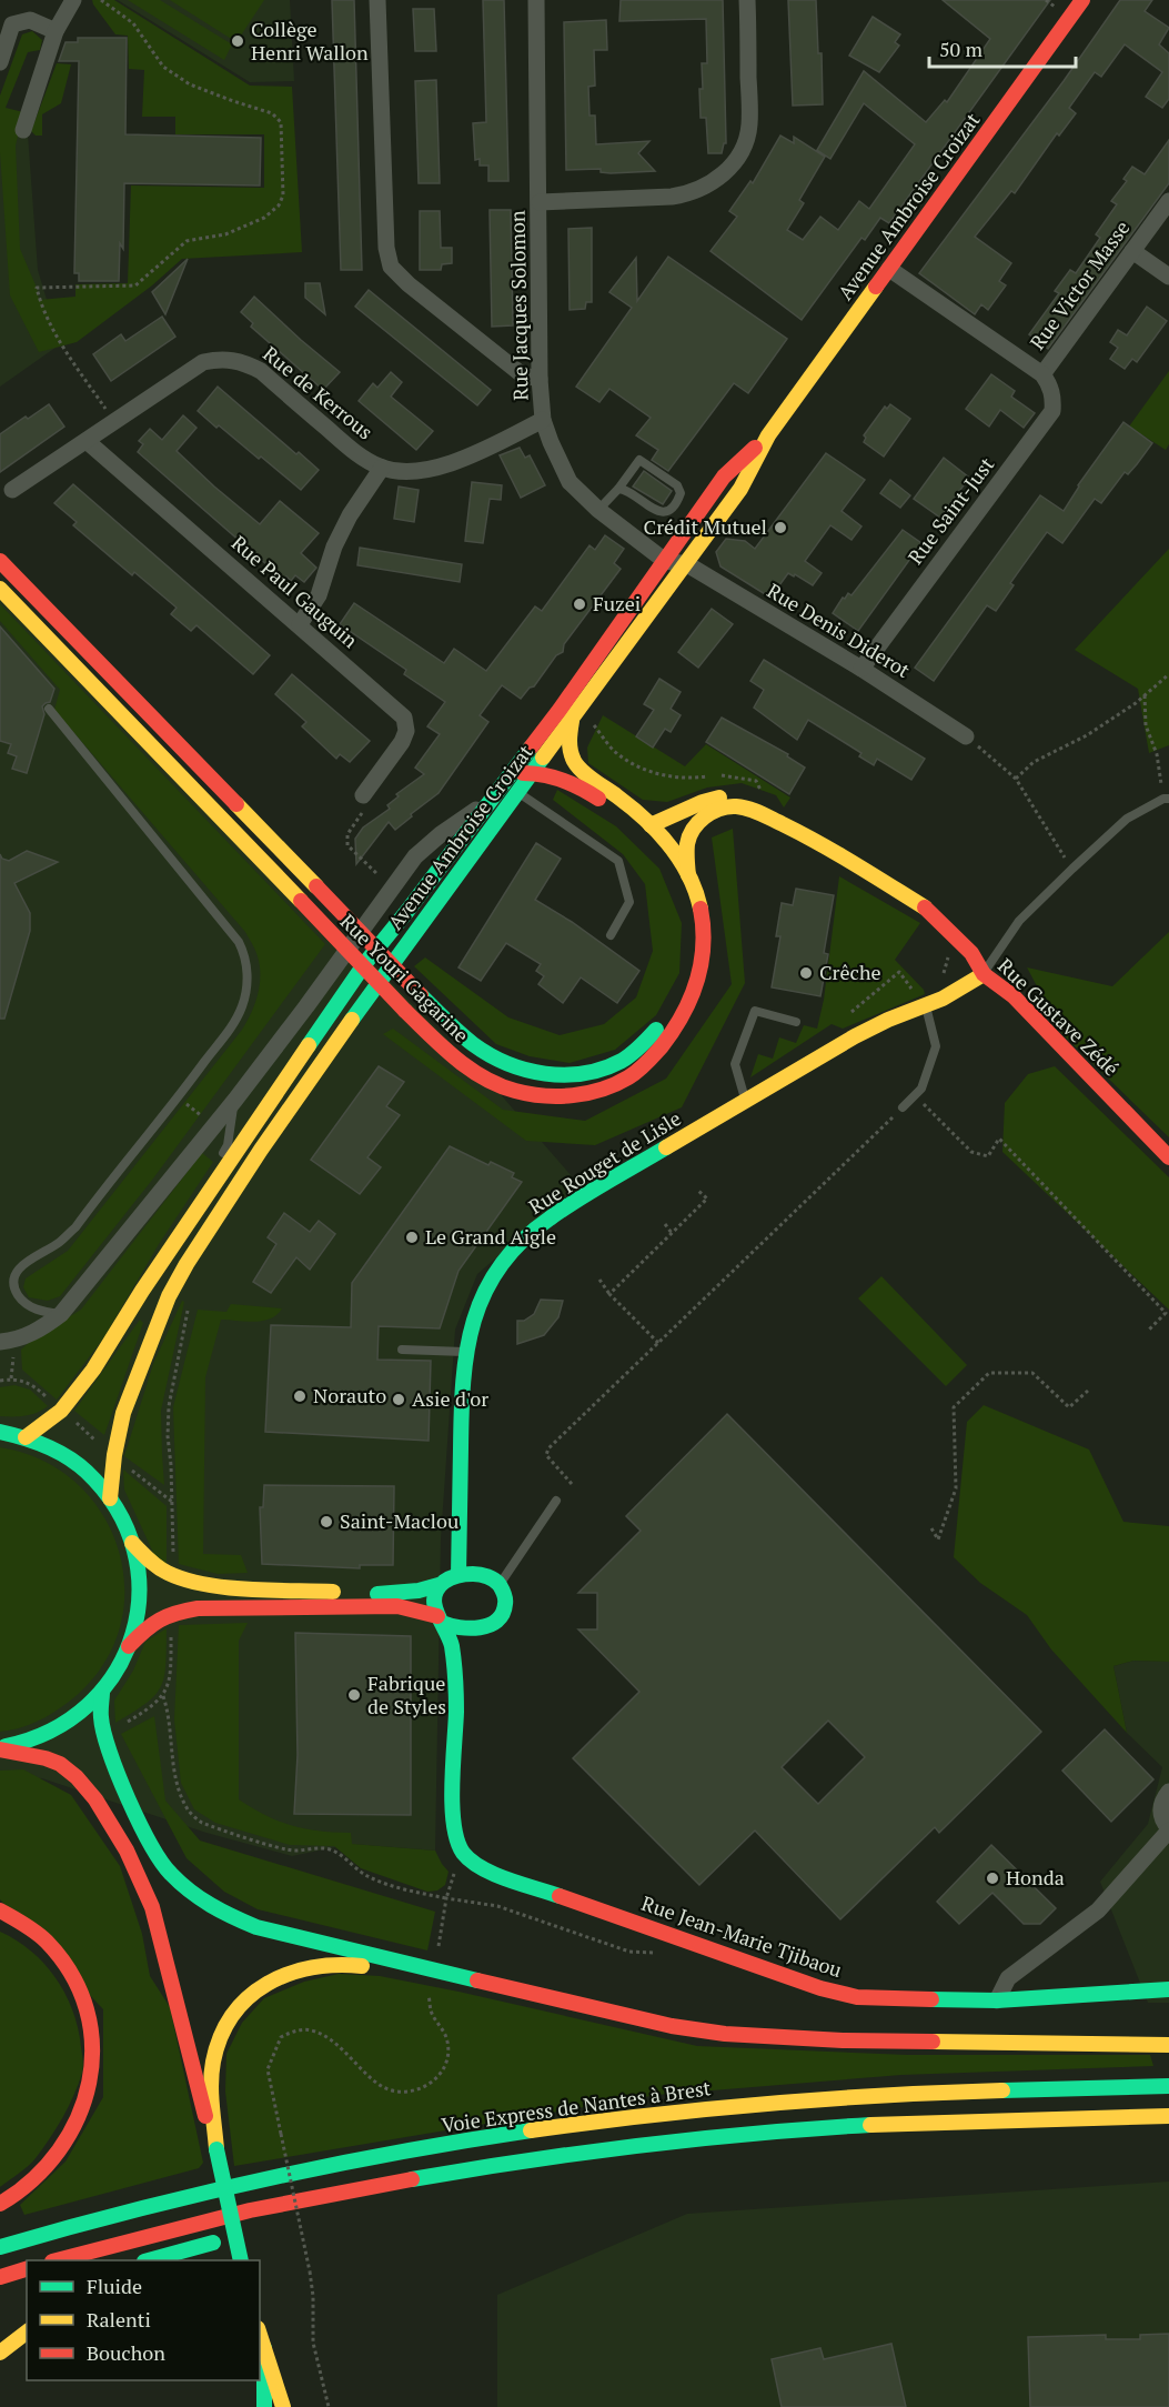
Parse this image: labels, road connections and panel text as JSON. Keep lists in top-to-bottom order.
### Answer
{
  "streets": {
    "main road": [
      "Avenue Ambroise Croizat",
      "Rue Youri Gagarine",
      "Rue Gustave Zédé",
      "Rue Rouget de Lisle",
      "Rue Jean-Marie Tjibaou",
      "Voie Express de Nantes à Brest"
    ],
    "street": [
      "Rue Victor Masse",
      "Rue Jacques Solomon",
      "Rue de Kerrous",
      "Rue Saint-Just",
      "Rue Paul Gauguin",
      "Rue Denis Diderot"
    ]
  },
  "crossings": [
    ["Avenue Ambroise Croizat", "Rue Victor Masse"],
    ["Avenue Ambroise Croizat", "Rue Jacques Solomon"],
    ["Avenue Ambroise Croizat", "Rue Denis Diderot"],
    ["Rue Victor Masse", "Rue Saint-Just"],
    ["Rue Jacques Solomon", "Rue de Kerrous"],
    ["Rue de Kerrous", "Rue Paul Gauguin"],
    ["Rue Saint-Just", "Rue Denis Diderot"],
    ["Rue Gustave Zédé", "Rue Rouget de Lisle"],
    ["Rue Rouget de Lisle", "Rue Jean-Marie Tjibaou"]
  ],
  "places": [
    "Collège Henri Wallon",
    "Crédit Mutuel",
    "Fuzei",
    "Crêche",
    "Le Grand Aigle",
    "Norauto",
    "Asie d'or",
    "Saint-Maclou",
    "Fabrique de Styles",
    "Honda"
  ],
  "legend": ["Fluide", "Ralenti", "Bouchon"],
  "scale_bar": "50 m"
}
